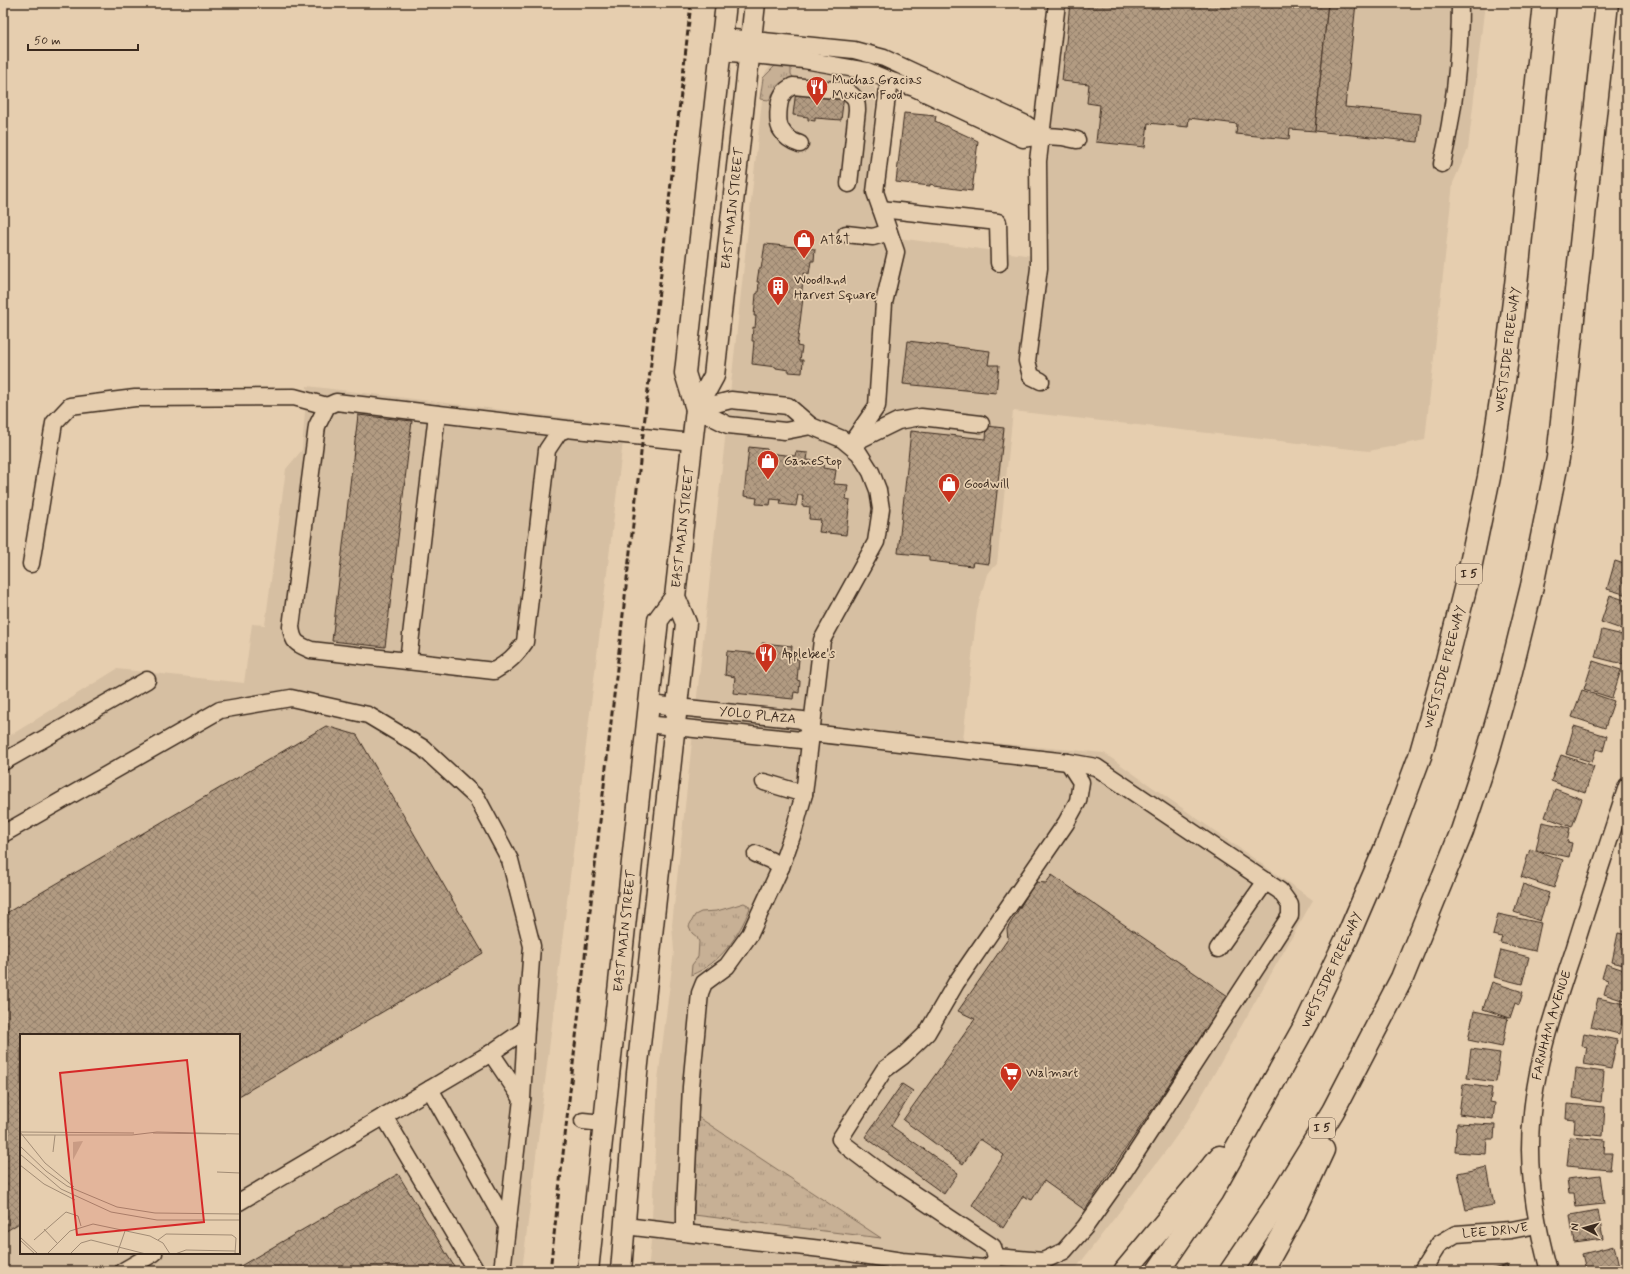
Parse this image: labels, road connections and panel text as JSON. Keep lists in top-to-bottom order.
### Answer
{
  "streets": {
    "highway": ["WESTSIDE FREEWAY", "I 5"],
    "main road": ["EAST MAIN STREET"],
    "street": ["YOLO PLAZA", "FARNHAM AVENUE", "LEE DRIVE"]
  },
  "crossings": [
    ["EAST MAIN STREET", "YOLO PLAZA"],
    ["FARNHAM AVENUE", "LEE DRIVE"]
  ],
  "places": {
    "restaurant": ["Muchas Gracias Mexican Food", "Applebee's"],
    "shop": ["AT&T", "GameStop", "Goodwill"],
    "building": ["Woodland Harvest Square"],
    "supermarket": ["Walmart"]
  },
  "scale_bar": "50 m",
  "north": "left"
}
